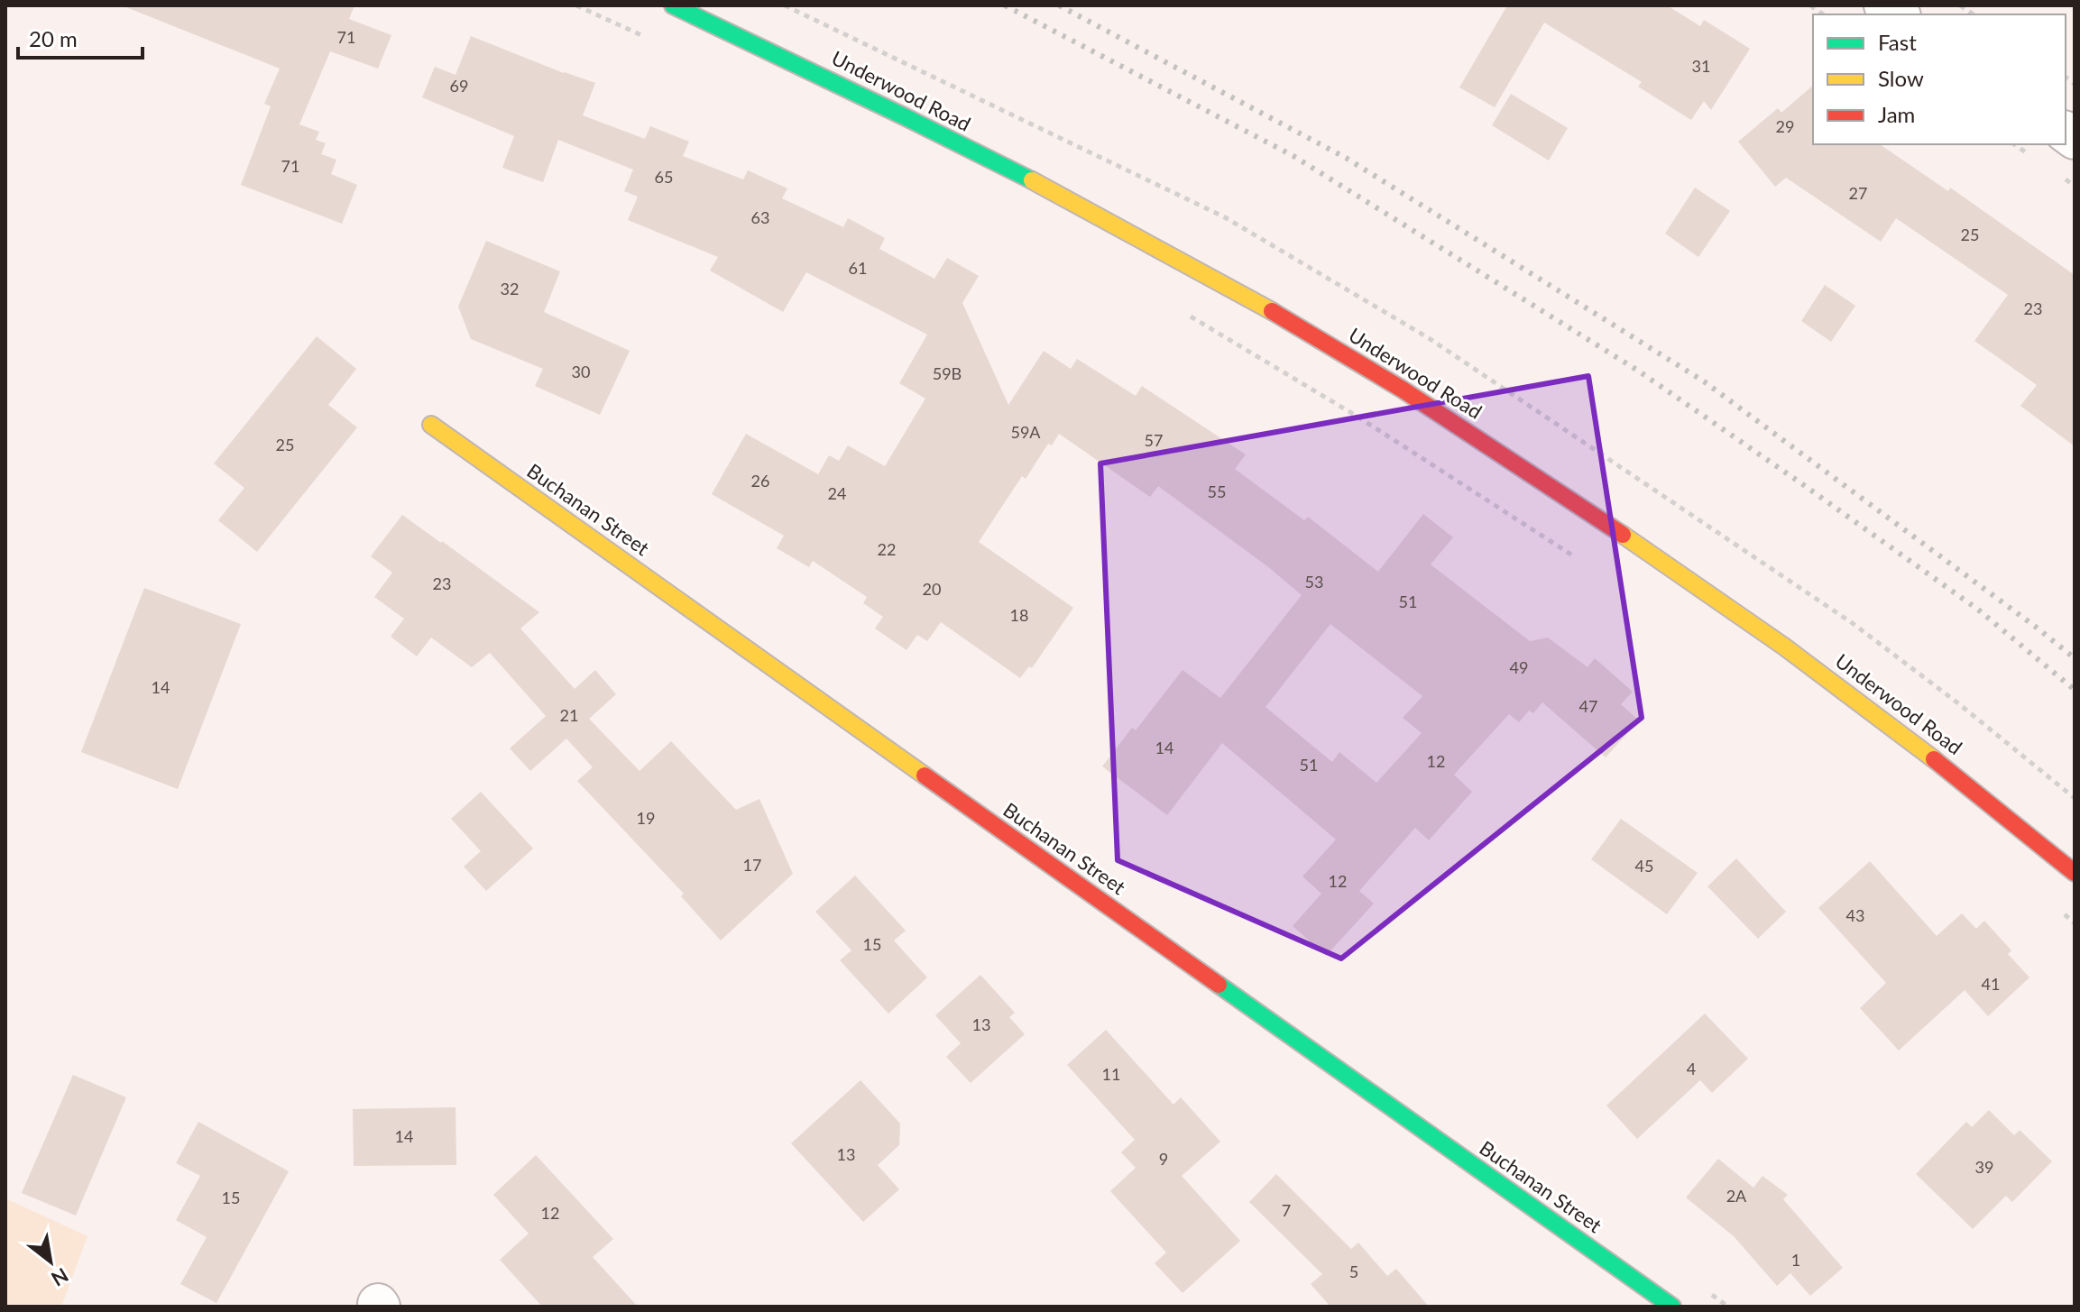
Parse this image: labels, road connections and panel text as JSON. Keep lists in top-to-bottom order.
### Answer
{
  "streets": {
    "main road": ["Underwood Road", "Buchanan Street"]
  },
  "house_numbers": [
    "71",
    "31",
    "69",
    "29",
    "71",
    "65",
    "27",
    "63",
    "25",
    "61",
    "32",
    "23",
    "30",
    "59B",
    "59A",
    "57",
    "25",
    "26",
    "55",
    "24",
    "22",
    "53",
    "23",
    "20",
    "51",
    "18",
    "49",
    "14",
    "47",
    "21",
    "14",
    "12",
    "51",
    "19",
    "17",
    "45",
    "12",
    "43",
    "15",
    "41",
    "13",
    "4",
    "11",
    "14",
    "13",
    "9",
    "39",
    "2A",
    "15",
    "7",
    "12",
    "1",
    "5"
  ],
  "legend": ["Fast", "Slow", "Jam"],
  "scale_bar": "20 m",
  "north": "bottom right"
}
